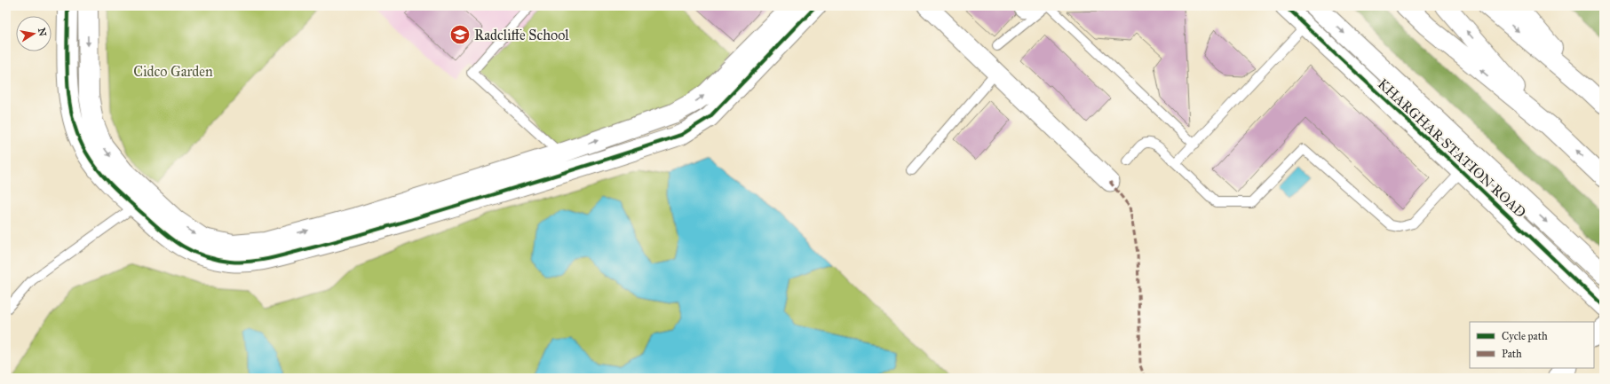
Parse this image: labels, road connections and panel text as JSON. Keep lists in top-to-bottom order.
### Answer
{
  "streets": {
    "main road": ["KHARGHAR STATION ROAD"]
  },
  "parks": ["Cidco Garden"],
  "places": {
    "school or university": ["Radcliffe School"]
  },
  "legend": ["Cycle path", "Path"],
  "north": "right"
}
